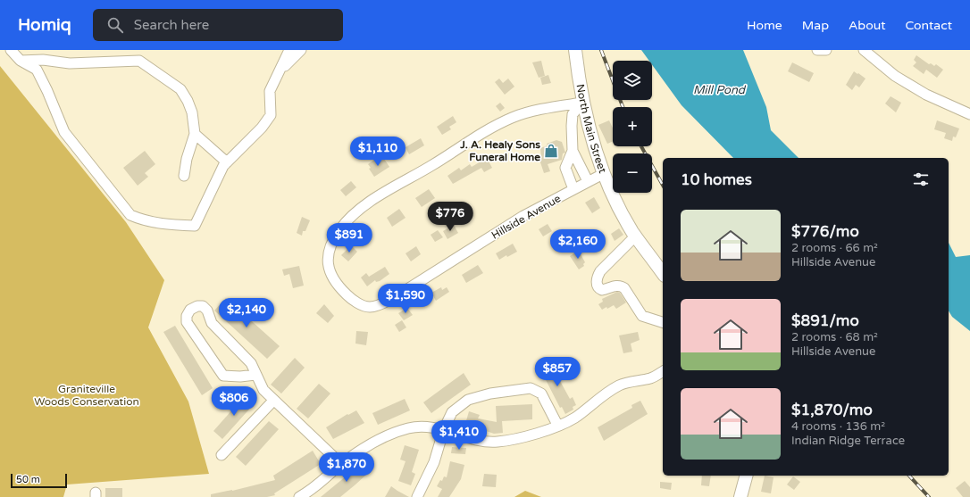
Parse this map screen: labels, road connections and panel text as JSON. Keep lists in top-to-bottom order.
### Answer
{
  "streets": {
    "main road": ["North Main Street"],
    "street": ["Hillside Avenue"]
  },
  "crossings": [
    ["North Main Street", "Hillside Avenue"]
  ],
  "water": ["Mill Pond"],
  "parks": ["Graniteville Woods Conservation"],
  "places": {
    "shop": ["J. A. Healy Sons Funeral Home"]
  },
  "scale_bar": "50 m",
  "page": {
    "header": "Homiq",
    "search": "Search here",
    "nav": [
      "Home",
      "Map",
      "About",
      "Contact"
    ],
    "map_buttons": ["+", "−"],
    "price": [
      "$1,110",
      "$776",
      "$891",
      "$2,160",
      "$1,590",
      "$2,140",
      "$857",
      "$806",
      "$1,410",
      "$1,870"
    ],
    "heading": "10 homes",
    "list": [
      {
        "name": "$776/mo",
        "note": "2 rooms · 66 m² · Hillside Avenue"
      },
      {
        "name": "$891/mo",
        "note": "2 rooms · 68 m² · Hillside Avenue"
      },
      {
        "name": "$1,870/mo",
        "note": "4 rooms · 136 m² · Indian Ridge Terrace"
      }
    ],
    "scale": "50 m"
  }
}
